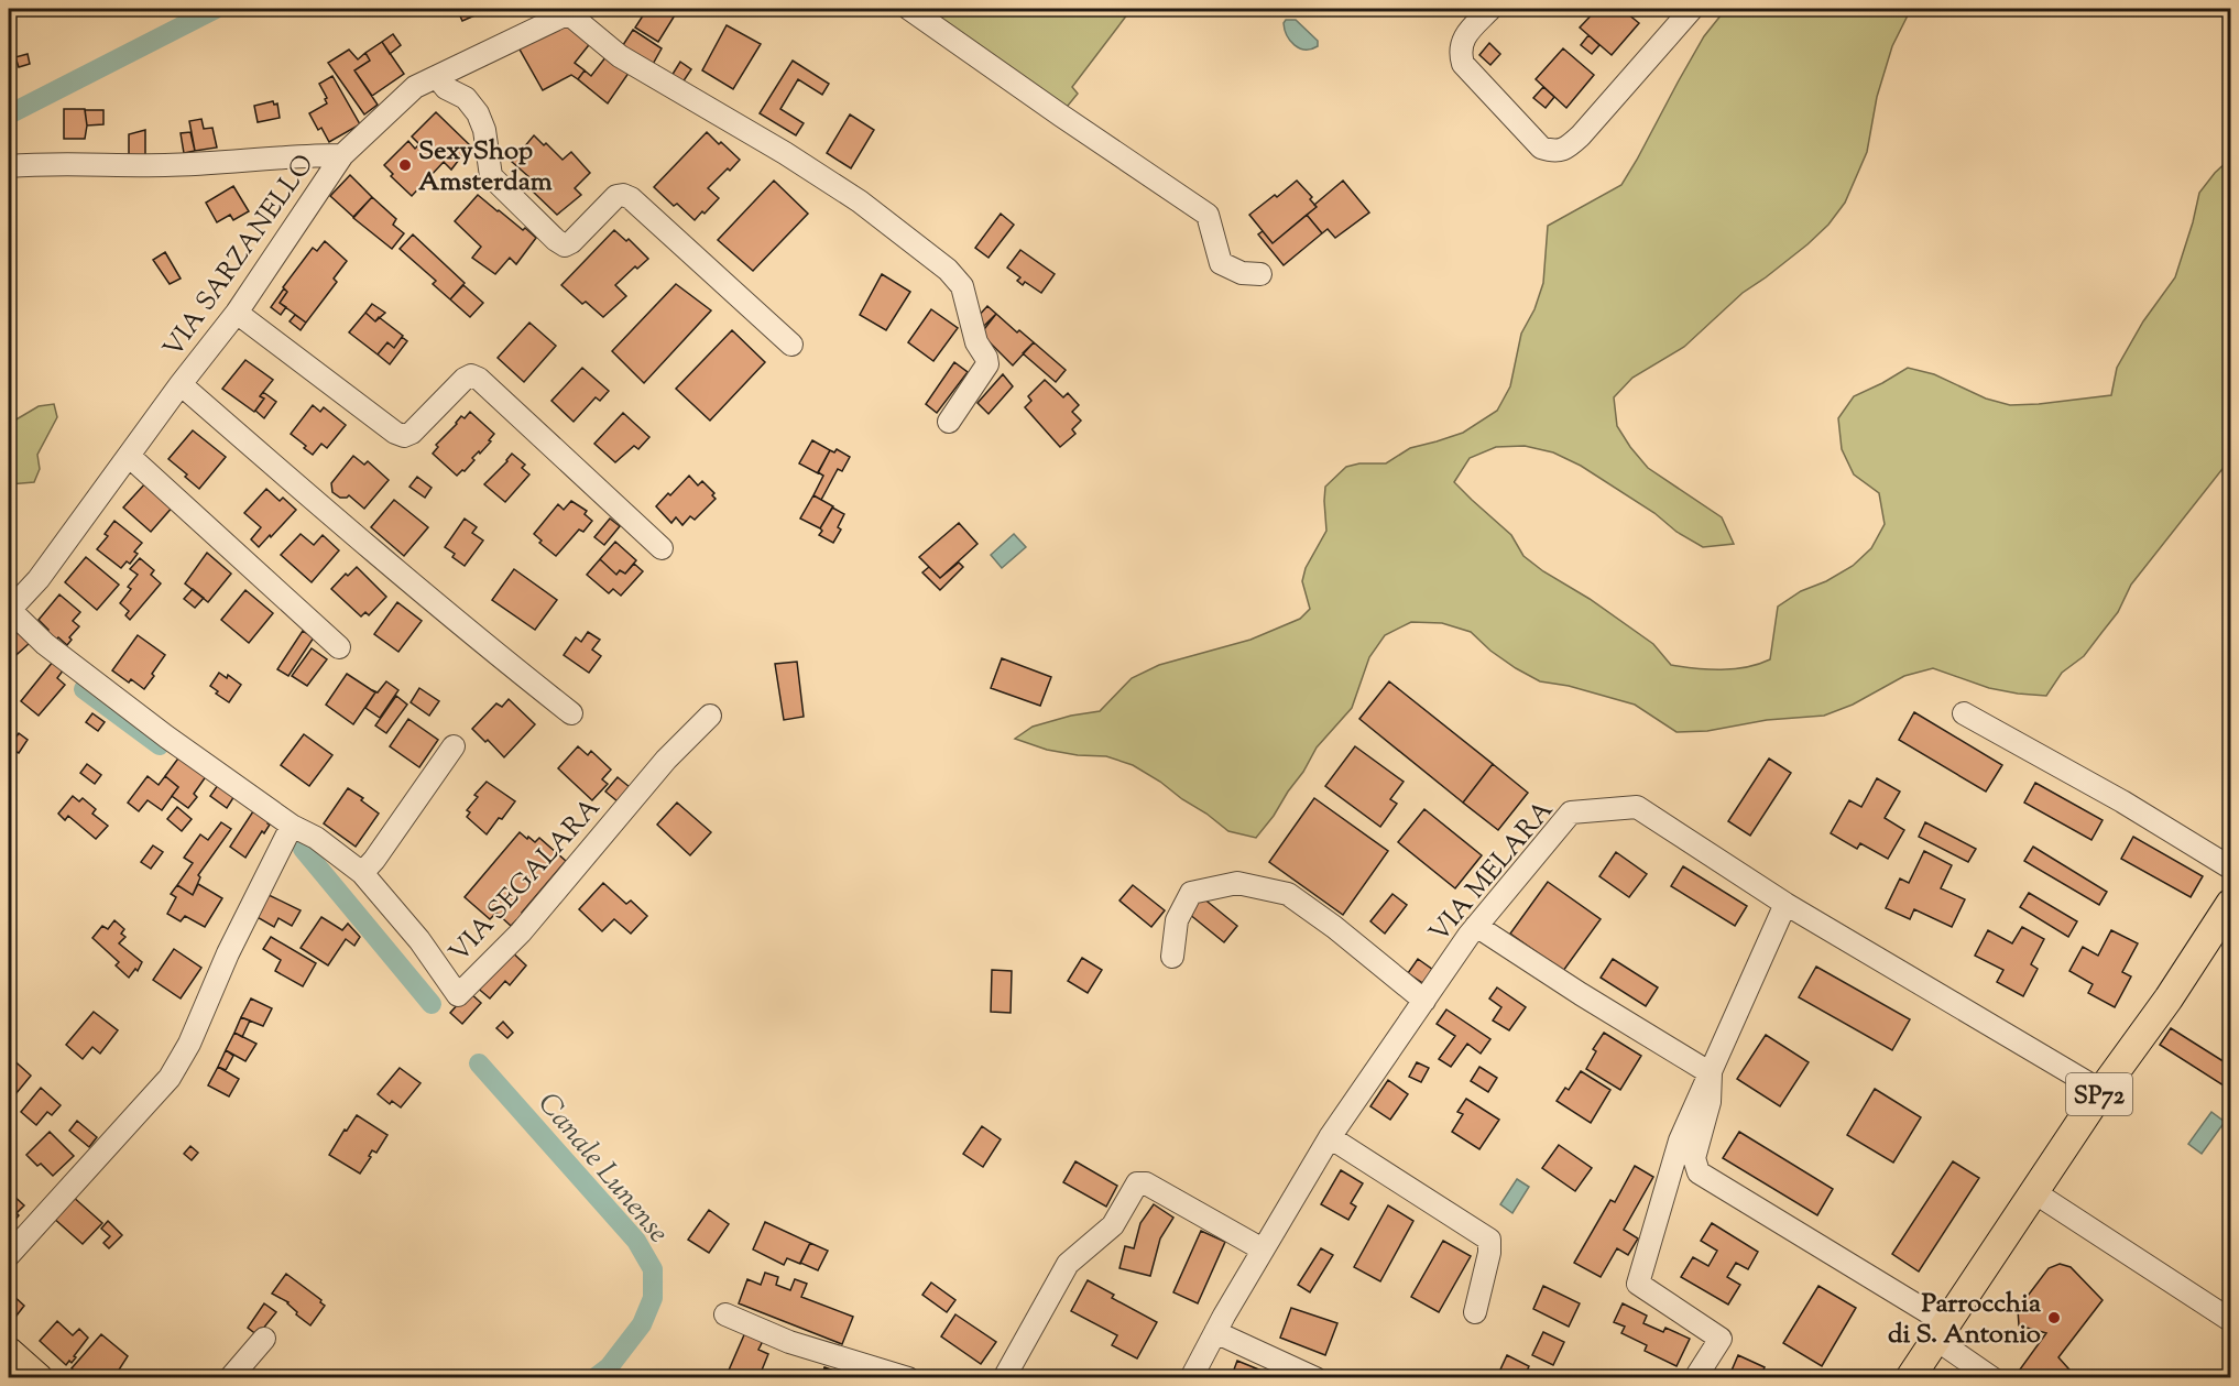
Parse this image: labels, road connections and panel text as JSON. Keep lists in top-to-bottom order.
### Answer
{
  "streets": {
    "main road": ["SP72"],
    "street": ["VIA SARZANELLO", "VIA MELARA", "VIA SEGALARA"]
  },
  "crossings": [
    ["VIA SARZANELLO", "VIA SEGALARA"],
    ["VIA MELARA", "SP72"]
  ],
  "water": ["Canale Lunense"],
  "places": ["SexyShop Amsterdam", "Parrocchia di S. Antonio"]
}
